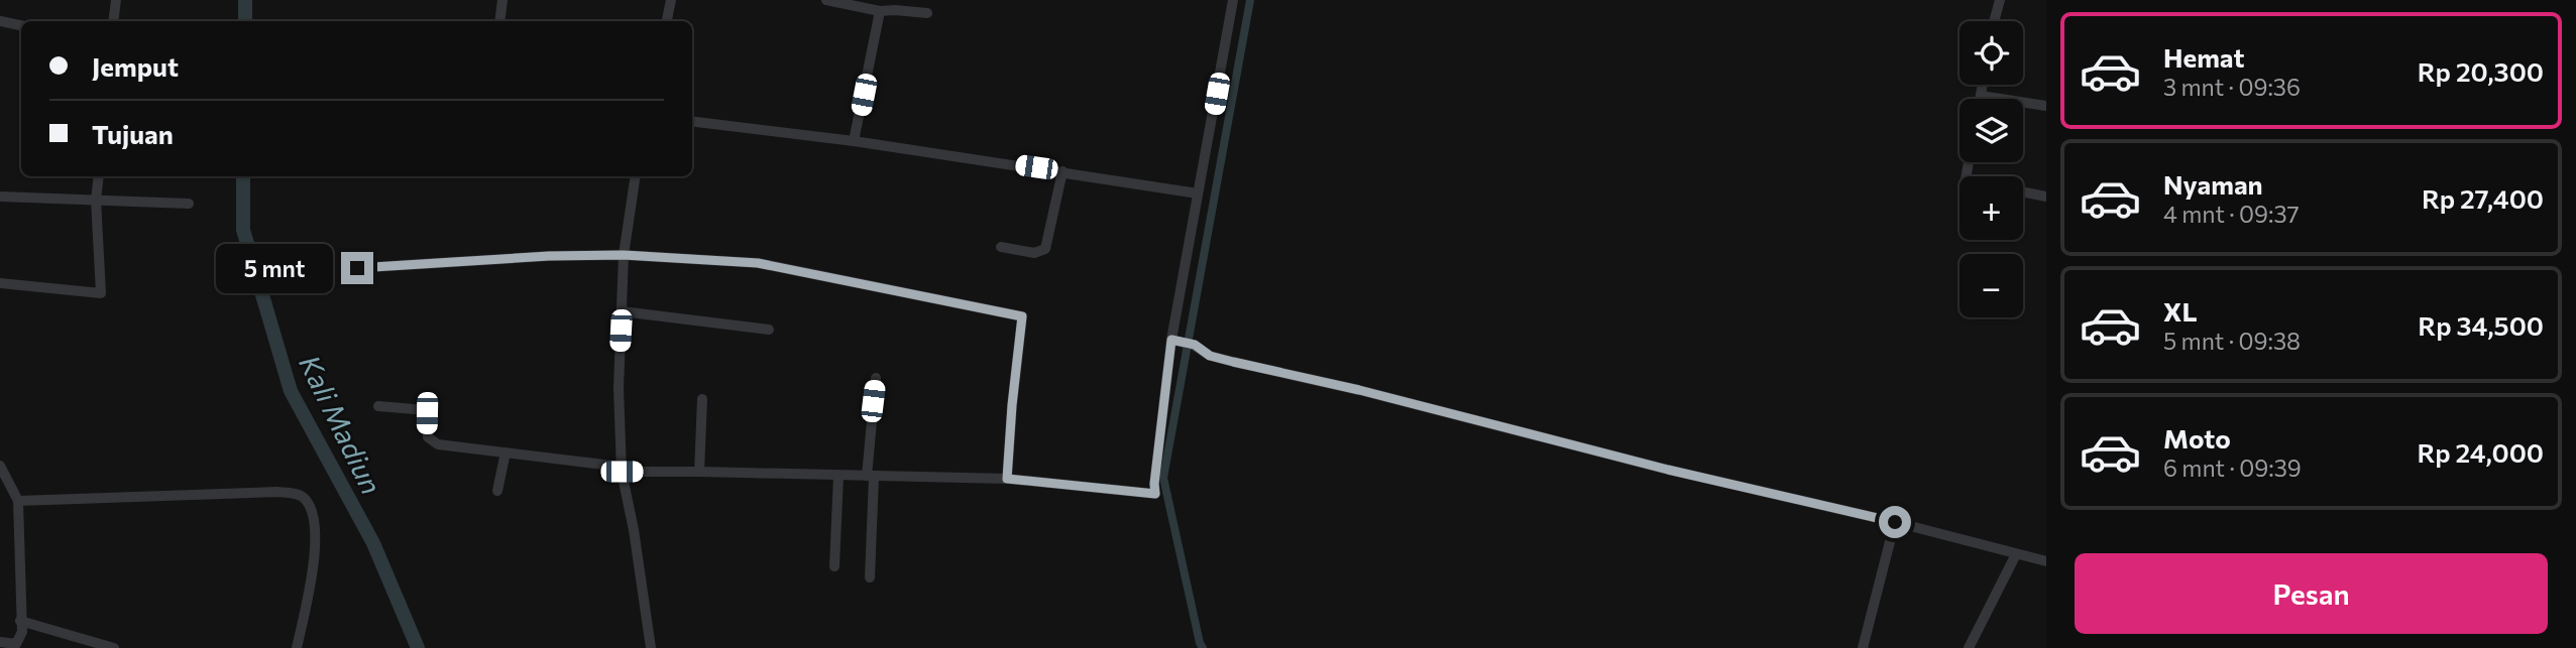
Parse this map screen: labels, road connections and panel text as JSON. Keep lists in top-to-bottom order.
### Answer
{
  "water": ["Kali Madiun"],
  "page": {
    "list": [
      {
        "name": "Hemat",
        "note": "3 mnt · 09:36",
        "value": "Rp 20,300"
      },
      {
        "name": "Nyaman",
        "note": "4 mnt · 09:37",
        "value": "Rp 27,400"
      },
      {
        "name": "XL",
        "note": "5 mnt · 09:38",
        "value": "Rp 34,500"
      },
      {
        "name": "Moto",
        "note": "6 mnt · 09:39",
        "value": "Rp 24,000"
      }
    ],
    "map_buttons": ["+", "−"],
    "banner": ["Jemput", "Tujuan"],
    "bubble": "5 mnt",
    "buttons": "Pesan"
  }
}
